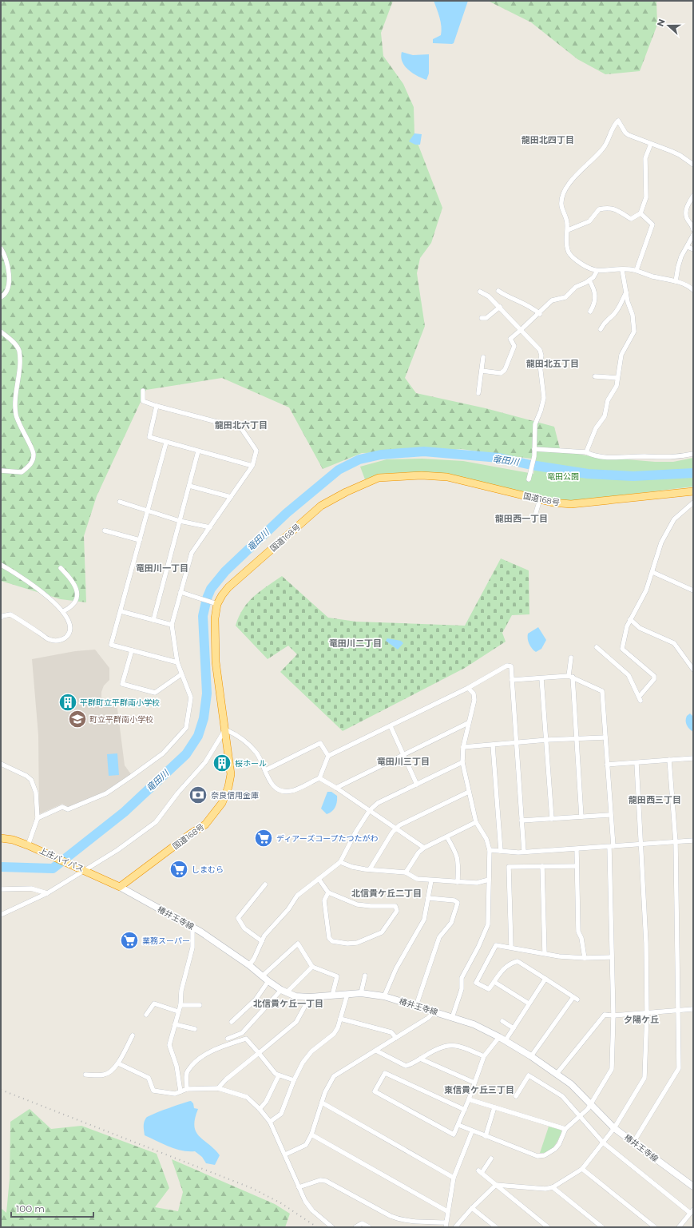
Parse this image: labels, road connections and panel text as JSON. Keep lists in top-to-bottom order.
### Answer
{
  "streets": {
    "highway": ["国道168号", "上庄バイパス"],
    "main road": ["椿井王寺線"]
  },
  "crossings": [
    ["国道168号", "上庄バイパス"],
    ["国道168号", "椿井王寺線"],
    ["上庄バイパス", "椿井王寺線"]
  ],
  "districts": [
    "龍田北四丁目",
    "龍田北五丁目",
    "龍田北六丁目",
    "龍田西一丁目",
    "竜田川一丁目",
    "竜田川二丁目",
    "竜田川三丁目",
    "龍田西三丁目",
    "北信貴ケ丘二丁目",
    "北信貴ケ丘一丁目",
    "夕陽ケ丘",
    "東信貴ケ丘三丁目"
  ],
  "water": ["竜田川"],
  "parks": ["竜田公園"],
  "places": {
    "building": ["平群町立平群南小学校", "桜ホール"],
    "school or university": ["町立平群南小学校"],
    "bank": ["奈良信用金庫"],
    "supermarket": ["ディアーズコープたつたがわ", "しまむら", "業務スーパー"]
  },
  "scale_bar": "100 m",
  "north": "left"
}
